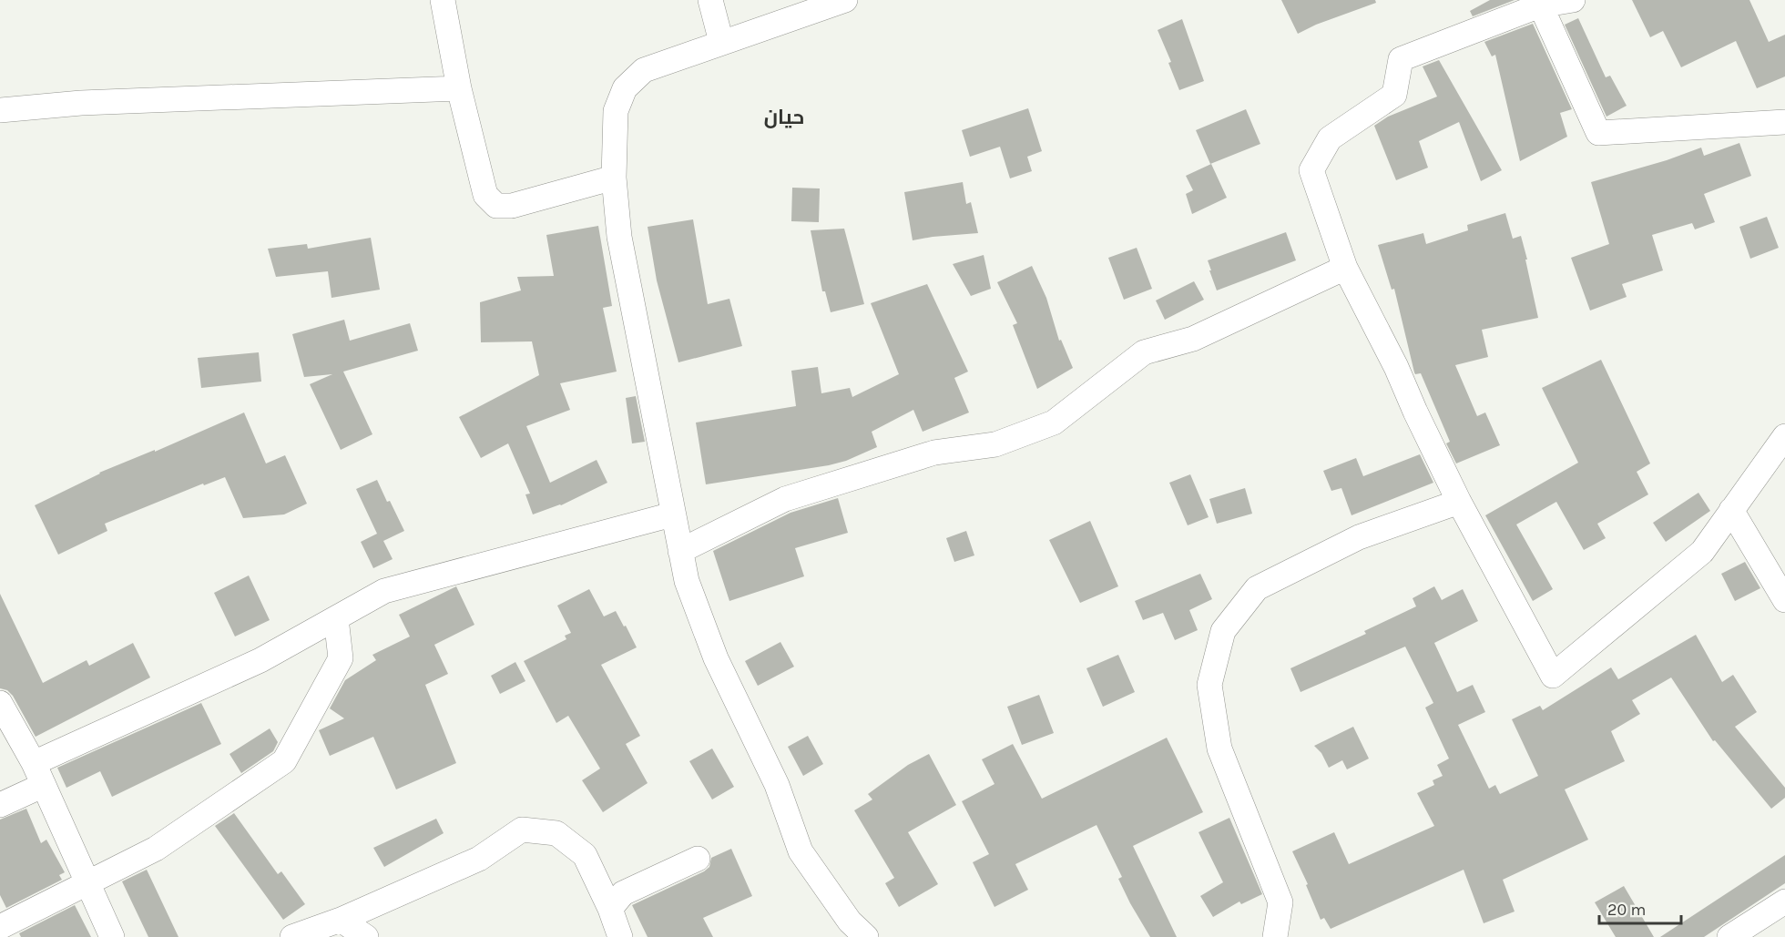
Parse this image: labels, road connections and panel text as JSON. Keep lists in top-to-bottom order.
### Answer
{
  "districts": ["حيان"],
  "scale_bar": "20 m"
}
